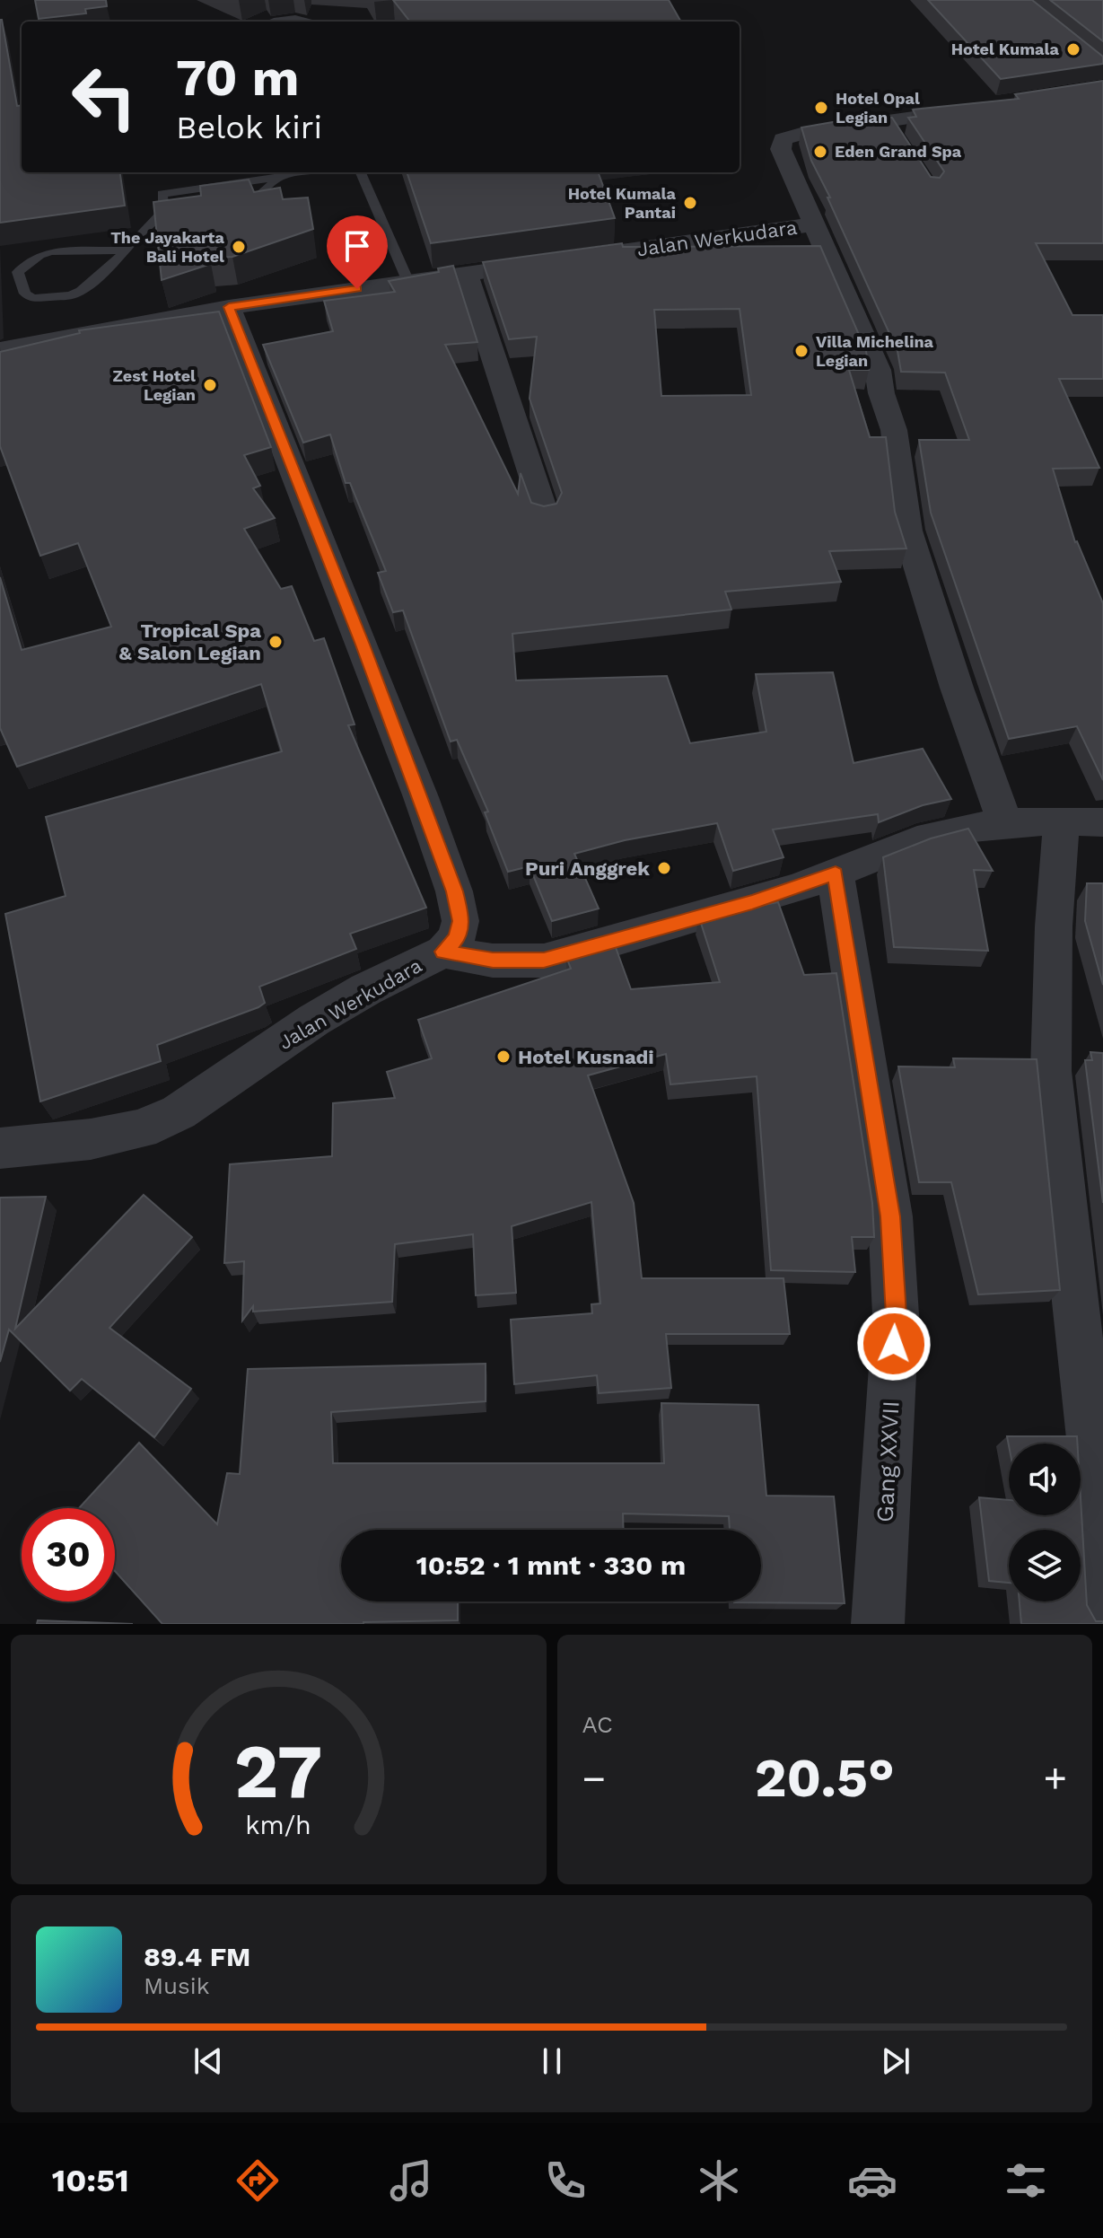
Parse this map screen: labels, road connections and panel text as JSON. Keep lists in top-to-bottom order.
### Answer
{
  "streets": {
    "street": ["Jalan Werkudara", "Gang XXVII"]
  },
  "places": [
    "Hotel Kumala",
    "Hotel Opal Legian",
    "Eden Grand Spa",
    "Hotel Kumala Pantai",
    "The Jayakarta Bali Hotel",
    "Villa Michelina Legian",
    "Zest Hotel Legian",
    "Tropical Spa & Salon Legian",
    "Puri Anggrek",
    "Hotel Kusnadi"
  ],
  "page": {
    "turn": ["70 m", "Belok kiri"],
    "limit": "30",
    "trip": "10:52 · 1 mnt · 330 m",
    "tile": "AC",
    "heat": ["−", "20.5°", "+"],
    "song": ["89.4 FM", "Musik"],
    "tabs": "10:51",
    "gauge": ["27", "km/h"]
  }
}
